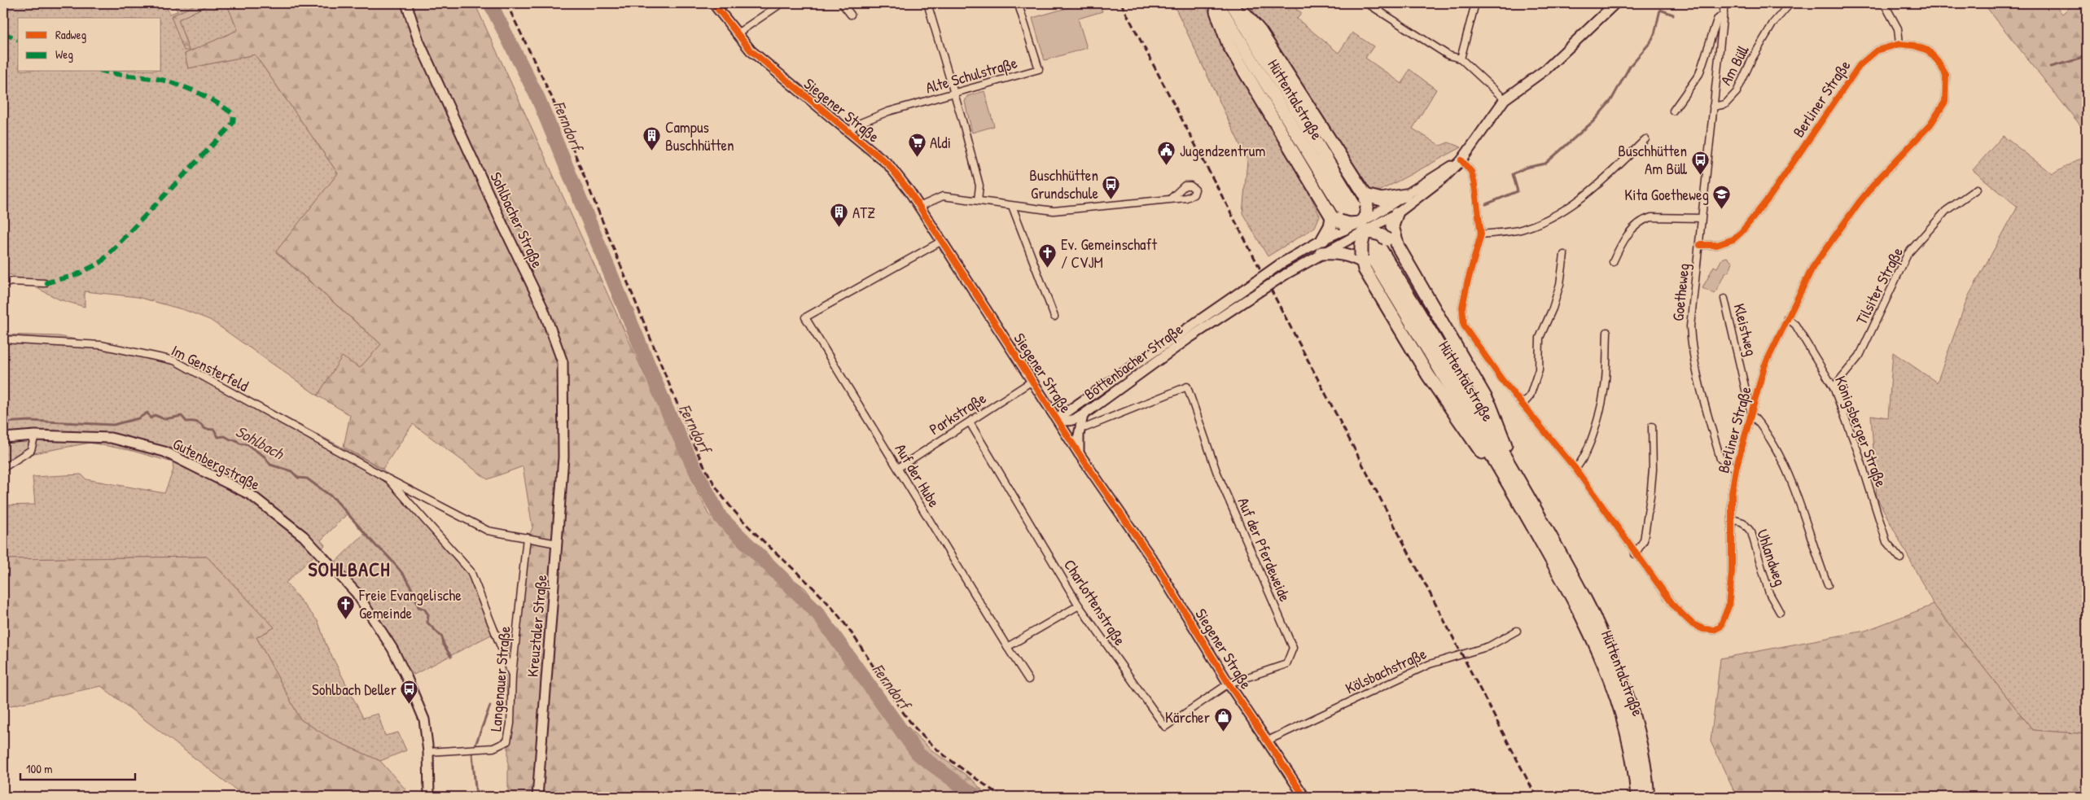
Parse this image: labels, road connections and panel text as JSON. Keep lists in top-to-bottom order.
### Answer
{
  "streets": {
    "highway": ["Hüttentalstraße"],
    "street": [
      "Am Büll",
      "Alte Schulstraße",
      "Berliner Straße",
      "Siegener Straße",
      "Sohlbacher Straße",
      "Tilsiter Straße",
      "Goetheweg",
      "Kleistweg",
      "Bottenbacher Straße",
      "Im Gensterfeld",
      "Parkstraße",
      "Königsberger Straße",
      "Gutenbergstraße",
      "Auf der Hube",
      "Auf der Pferdeweide",
      "Uhlandweg",
      "Charlottenstraße",
      "Kreuztaler Straße",
      "Kölsbachstraße",
      "Langenauer Straße"
    ]
  },
  "crossings": [
    ["Am Büll", "Goetheweg"],
    ["Alte Schulstraße", "Siegener Straße"],
    ["Berliner Straße", "Goetheweg"],
    ["Berliner Straße", "Kleistweg"],
    ["Berliner Straße", "Bottenbacher Straße"],
    ["Berliner Straße", "Königsberger Straße"],
    ["Berliner Straße", "Uhlandweg"],
    ["Siegener Straße", "Bottenbacher Straße"],
    ["Siegener Straße", "Parkstraße"],
    ["Siegener Straße", "Auf der Hube"],
    ["Siegener Straße", "Auf der Pferdeweide"],
    ["Siegener Straße", "Charlottenstraße"],
    ["Siegener Straße", "Kölsbachstraße"],
    ["Sohlbacher Straße", "Kreuztaler Straße"],
    ["Tilsiter Straße", "Königsberger Straße"],
    ["Im Gensterfeld", "Kreuztaler Straße"],
    ["Im Gensterfeld", "Langenauer Straße"],
    ["Parkstraße", "Auf der Hube"],
    ["Parkstraße", "Charlottenstraße"],
    ["Gutenbergstraße", "Langenauer Straße"],
    ["Auf der Pferdeweide", "Charlottenstraße"]
  ],
  "districts": ["SOHLBACH"],
  "water": ["Ferndorf", "Sohlbach"],
  "places": {
    "building": ["Campus Buschhütten", "ATZ"],
    "supermarket": ["Aldi"],
    "public building": ["Jugendzentrum"],
    "bus stop": ["Buschhütten Am Büll", "Buschhütten Grundschule", "Sohlbach Deller"],
    "school or university": ["Kita Goetheweg"],
    "church": ["Ev. Gemeinschaft / CVJM", "Freie Evangelische Gemeinde"],
    "shop": ["Kärcher"]
  },
  "legend": ["Radweg", "Weg"],
  "scale_bar": "100 m"
}
